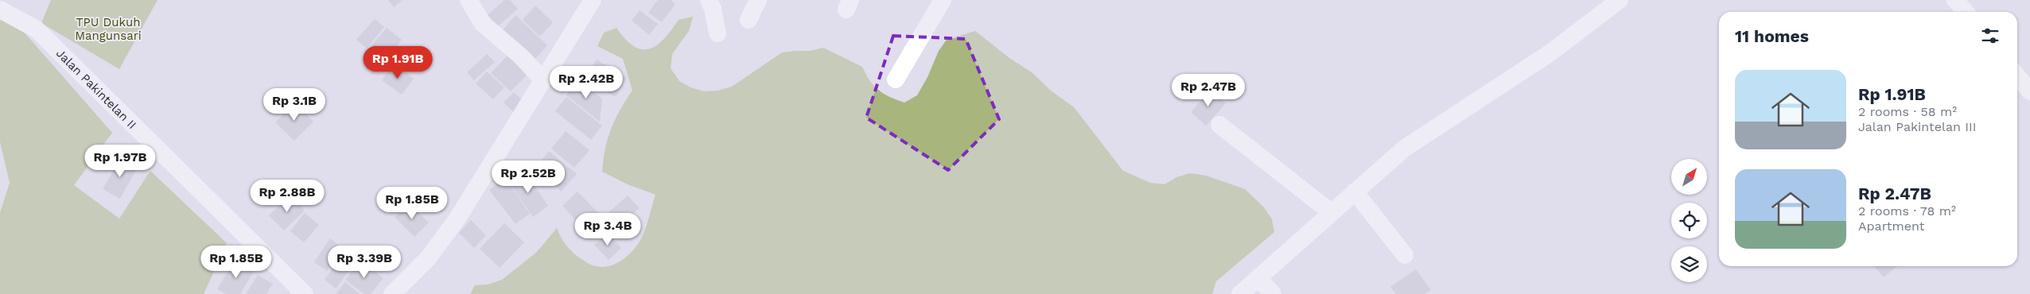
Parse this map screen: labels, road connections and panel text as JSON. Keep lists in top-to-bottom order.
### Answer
{
  "streets": {
    "street": ["Jalan Pakintelan II"]
  },
  "parks": ["TPU Dukuh Mangunsari"],
  "north": "top right",
  "page": {
    "heading": "11 homes",
    "price": [
      "Rp 1.91B",
      "Rp 2.42B",
      "Rp 2.47B",
      "Rp 3.1B",
      "Rp 1.97B",
      "Rp 2.52B",
      "Rp 2.88B",
      "Rp 1.85B",
      "Rp 3.4B",
      "Rp 1.85B",
      "Rp 3.39B"
    ],
    "list": [
      {
        "name": "Rp 1.91B",
        "note": "2 rooms · 58 m² · Jalan Pakintelan III"
      },
      {
        "name": "Rp 2.47B",
        "note": "2 rooms · 78 m² · Apartment"
      }
    ]
  }
}
